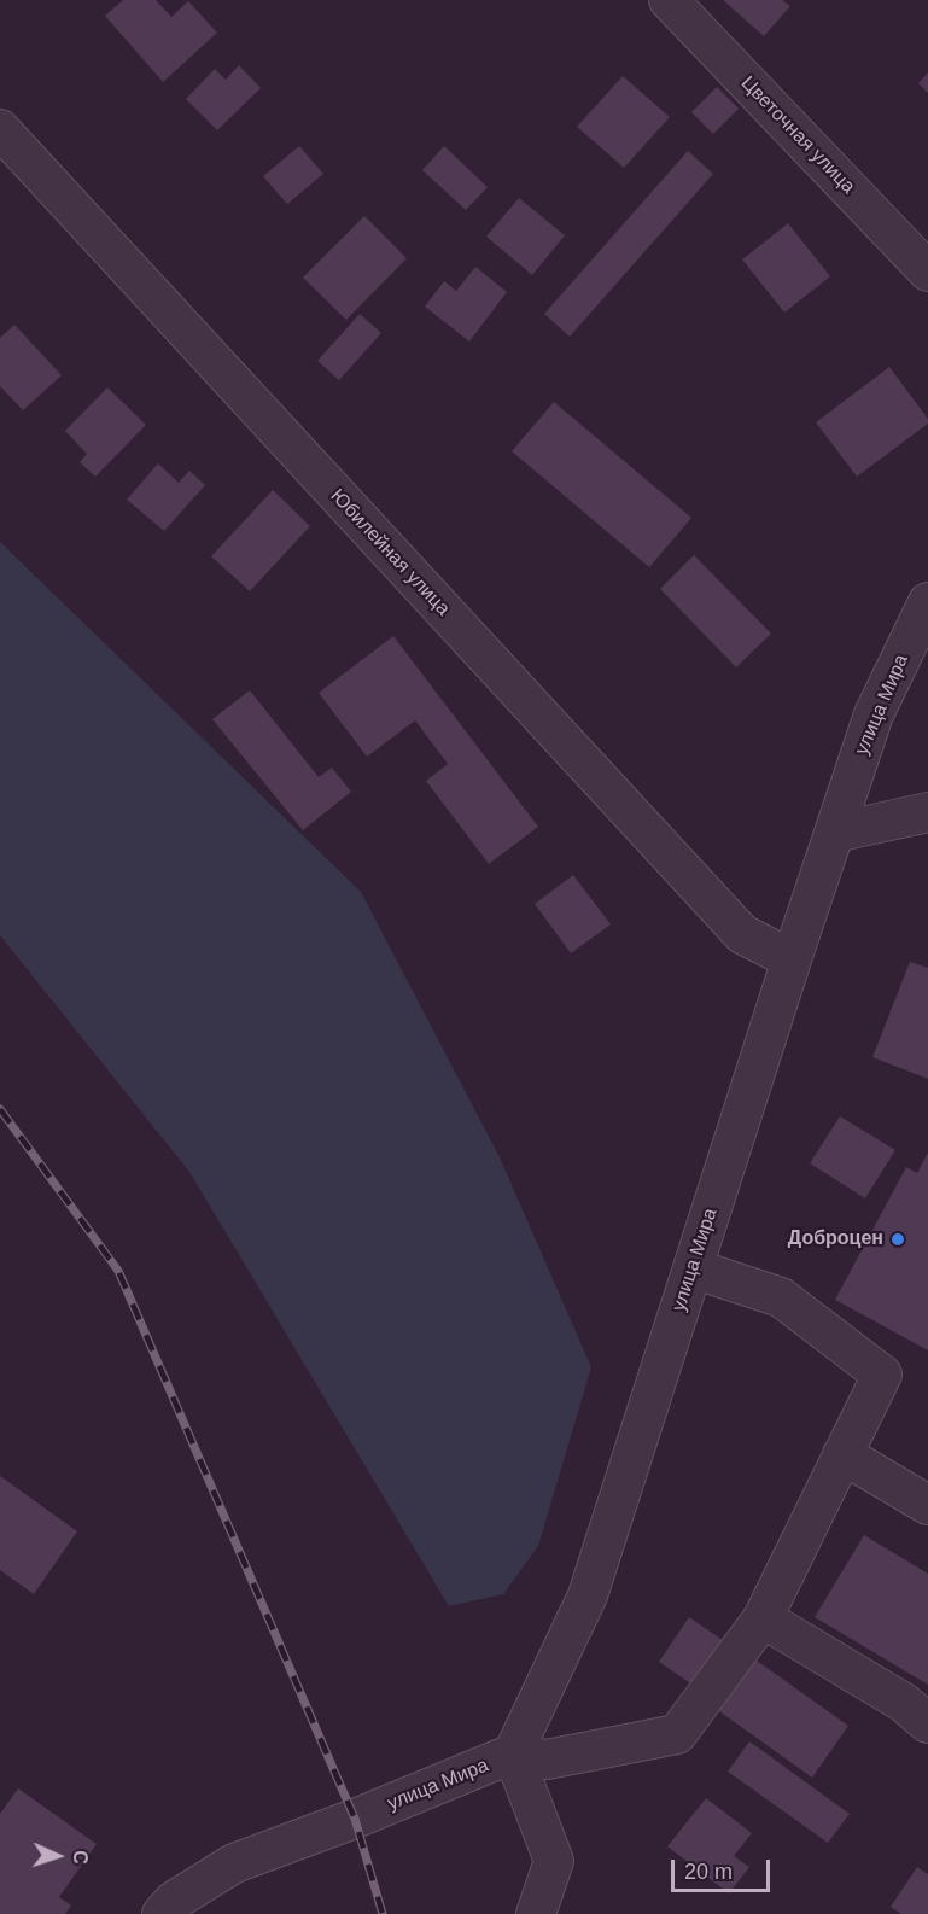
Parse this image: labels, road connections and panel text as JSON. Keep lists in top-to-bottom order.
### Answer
{
  "streets": {
    "street": ["Цветочная улица", "Юбилейная улица", "улица Мира"]
  },
  "crossings": [
    ["Юбилейная улица", "улица Мира"]
  ],
  "places": ["Доброцен"],
  "scale_bar": "20 m",
  "north": "right"
}
